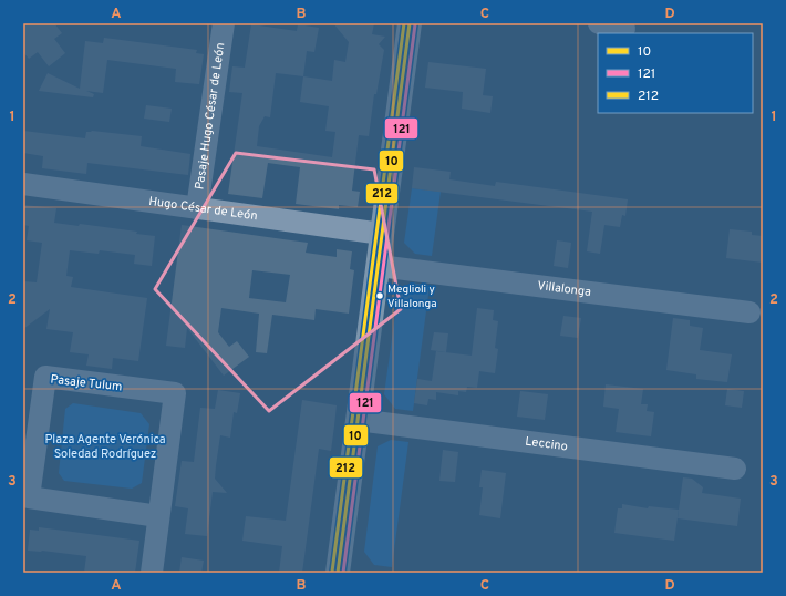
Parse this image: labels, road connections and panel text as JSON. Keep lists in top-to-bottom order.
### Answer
{
  "streets": {
    "street": [
      "Pasaje Hugo César de León",
      "Hugo César de León",
      "Villalonga",
      "Pasaje Tulum",
      "Leccino"
    ]
  },
  "crossings": [
    ["Pasaje Hugo César de León", "Hugo César de León"]
  ],
  "parks": ["Plaza Agente Verónica Soledad Rodríguez"],
  "places": ["Meglioli y Villalonga"],
  "lines": ["transit line 10", "transit line 212", "transit line 121"],
  "legend": ["10", "121", "212"],
  "grid": {
    "columns": [
      "A",
      "B",
      "C",
      "D"
    ],
    "rows": ["1", "2", "3"]
  }
}
